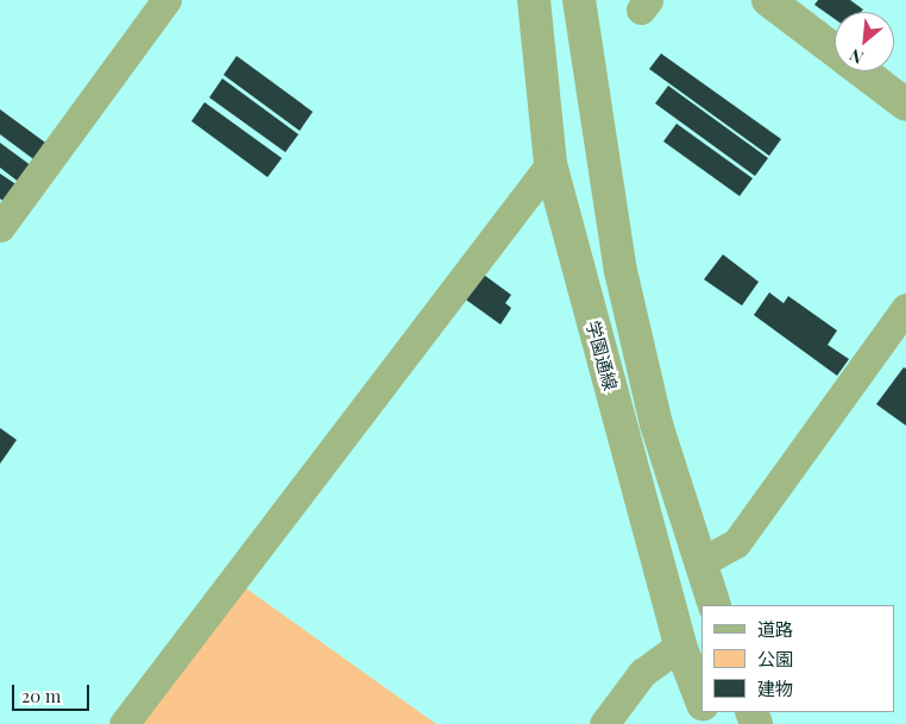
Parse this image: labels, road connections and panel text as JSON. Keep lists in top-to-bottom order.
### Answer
{
  "streets": {
    "street": ["学園通線"]
  },
  "legend": ["道路", "公園", "建物"],
  "scale_bar": "20 m",
  "north": "bottom left"
}
